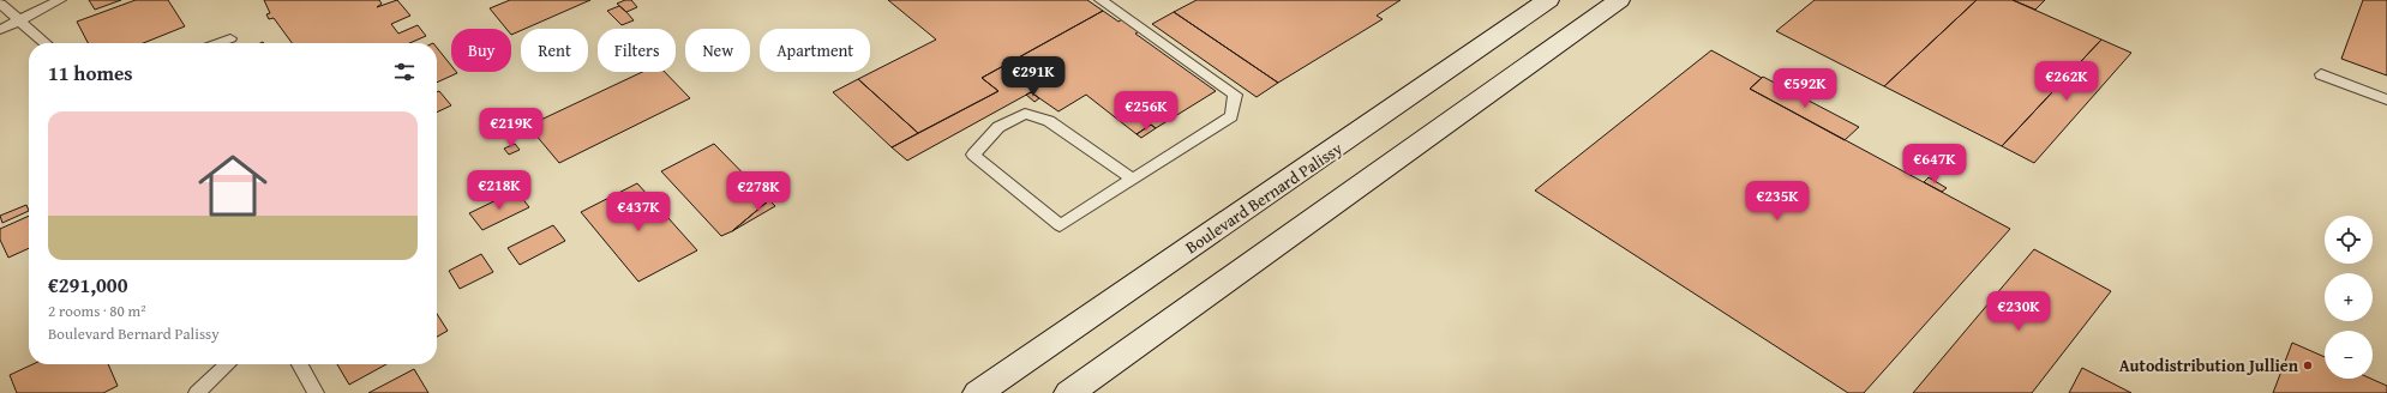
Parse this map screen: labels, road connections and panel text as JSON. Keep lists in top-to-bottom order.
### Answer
{
  "streets": {
    "main road": ["Boulevard Bernard Palissy"]
  },
  "places": ["Autodistribution Jullien"],
  "page": {
    "chip": [
      "Buy",
      "Rent",
      "Filters",
      "New",
      "Apartment"
    ],
    "heading": "11 homes",
    "price": [
      "€291K",
      "€262K",
      "€592K",
      "€256K",
      "€219K",
      "€647K",
      "€218K",
      "€278K",
      "€235K",
      "€437K",
      "€230K"
    ],
    "list": [
      {
        "name": "€291,000",
        "note": "2 rooms · 80 m² · Boulevard Bernard Palissy"
      }
    ],
    "map_buttons": ["+", "−"]
  }
}
